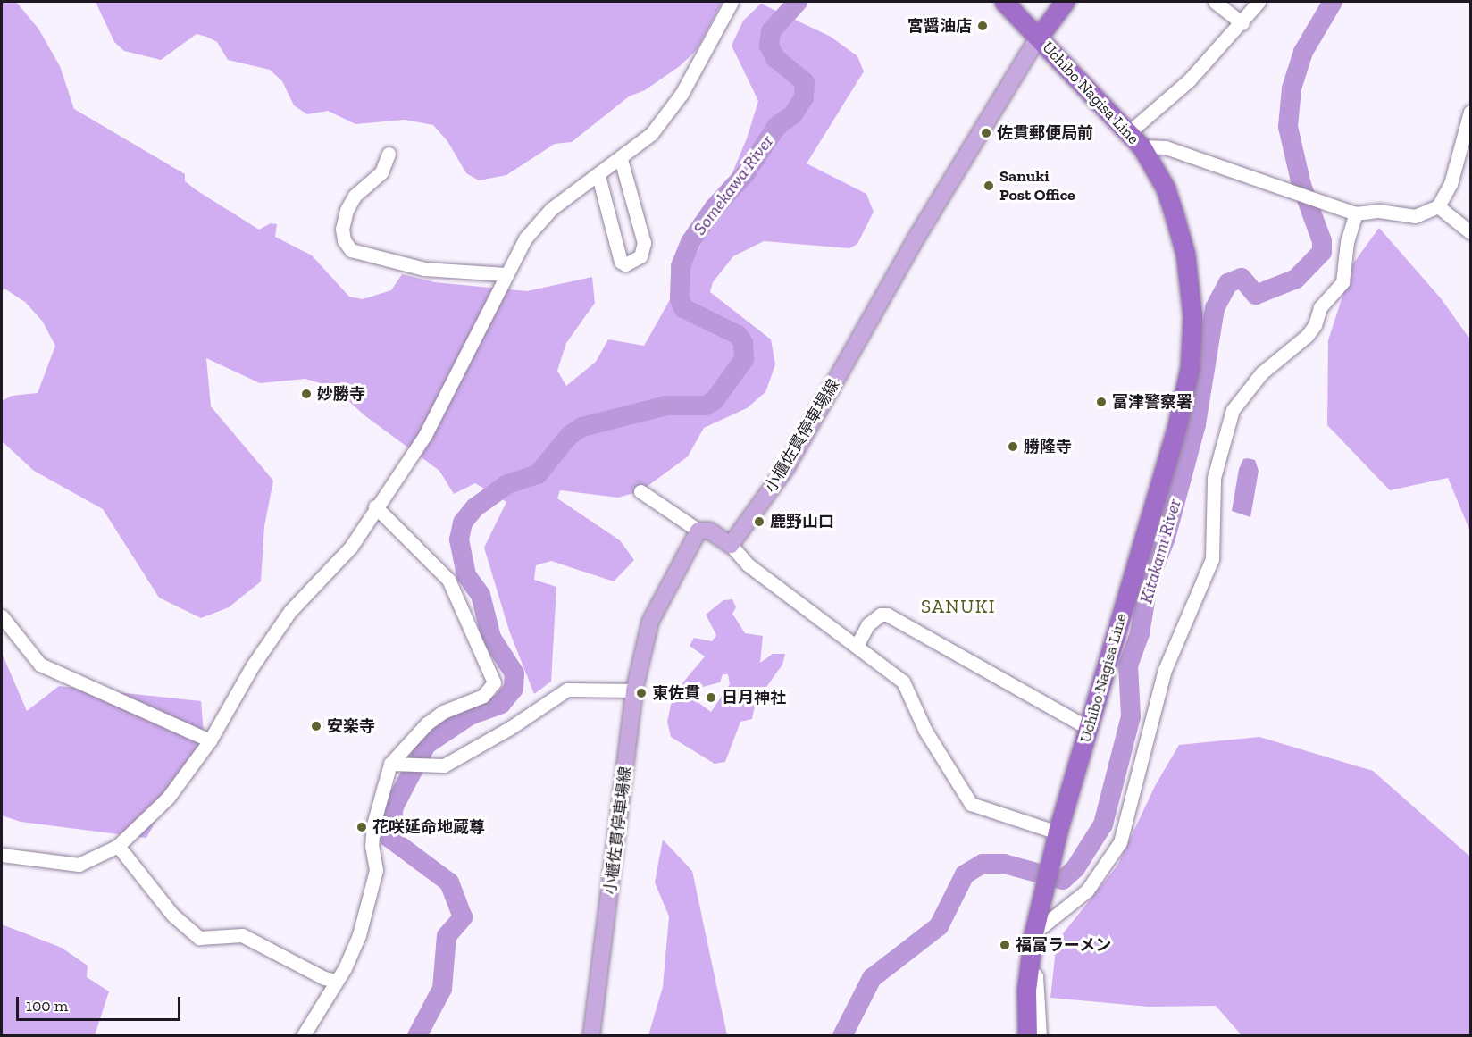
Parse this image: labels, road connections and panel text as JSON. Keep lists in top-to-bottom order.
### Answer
{
  "streets": {
    "highway": ["Uchibo Nagisa Line"],
    "main road": ["小櫃佐貫停車場線"]
  },
  "crossings": [
    ["Uchibo Nagisa Line", "小櫃佐貫停車場線"]
  ],
  "districts": ["SANUKI"],
  "water": ["Somekawa River", "Kitakami River"],
  "places": [
    "宮醤油店",
    "佐貫郵便局前",
    "Sanuki Post Office",
    "妙勝寺",
    "富津警察署",
    "勝隆寺",
    "鹿野山口",
    "東佐貫",
    "日月神社",
    "安楽寺",
    "花咲延命地蔵尊",
    "福富ラーメン"
  ],
  "scale_bar": "100 m"
}
